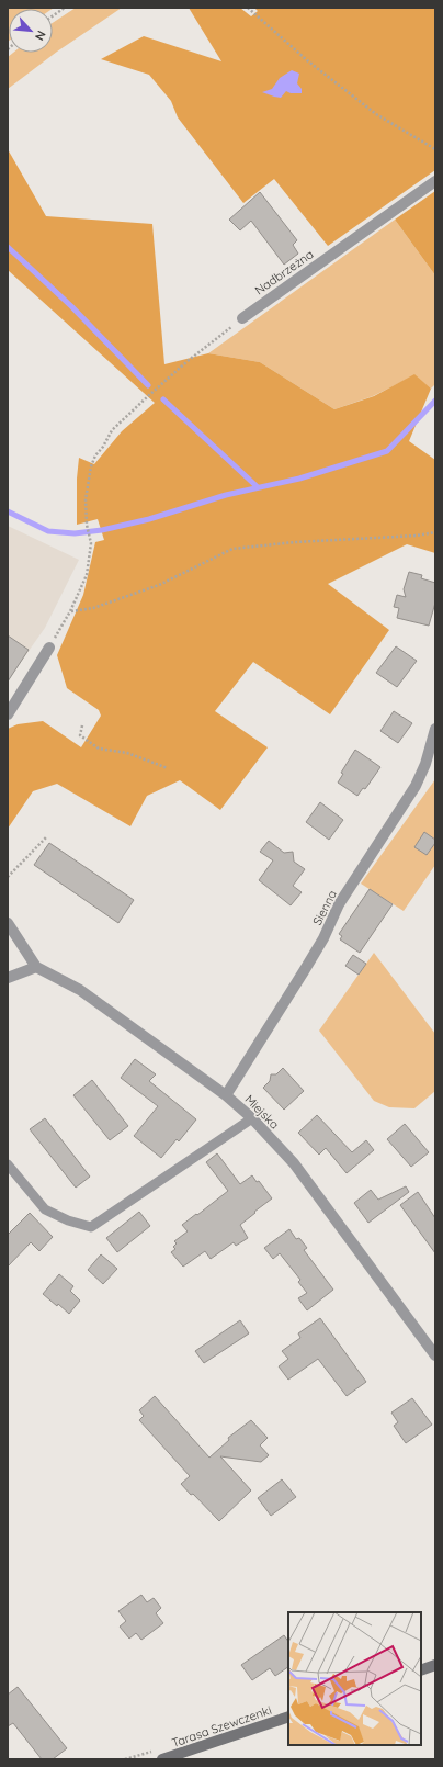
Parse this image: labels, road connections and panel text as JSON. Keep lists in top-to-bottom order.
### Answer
{
  "streets": {
    "street": [
      "Nadbrzeżna",
      "Sienna",
      "Miejska",
      "Tarasa Szewczenki"
    ]
  },
  "crossings": [
    ["Sienna", "Miejska"]
  ],
  "north": "bottom right"
}
